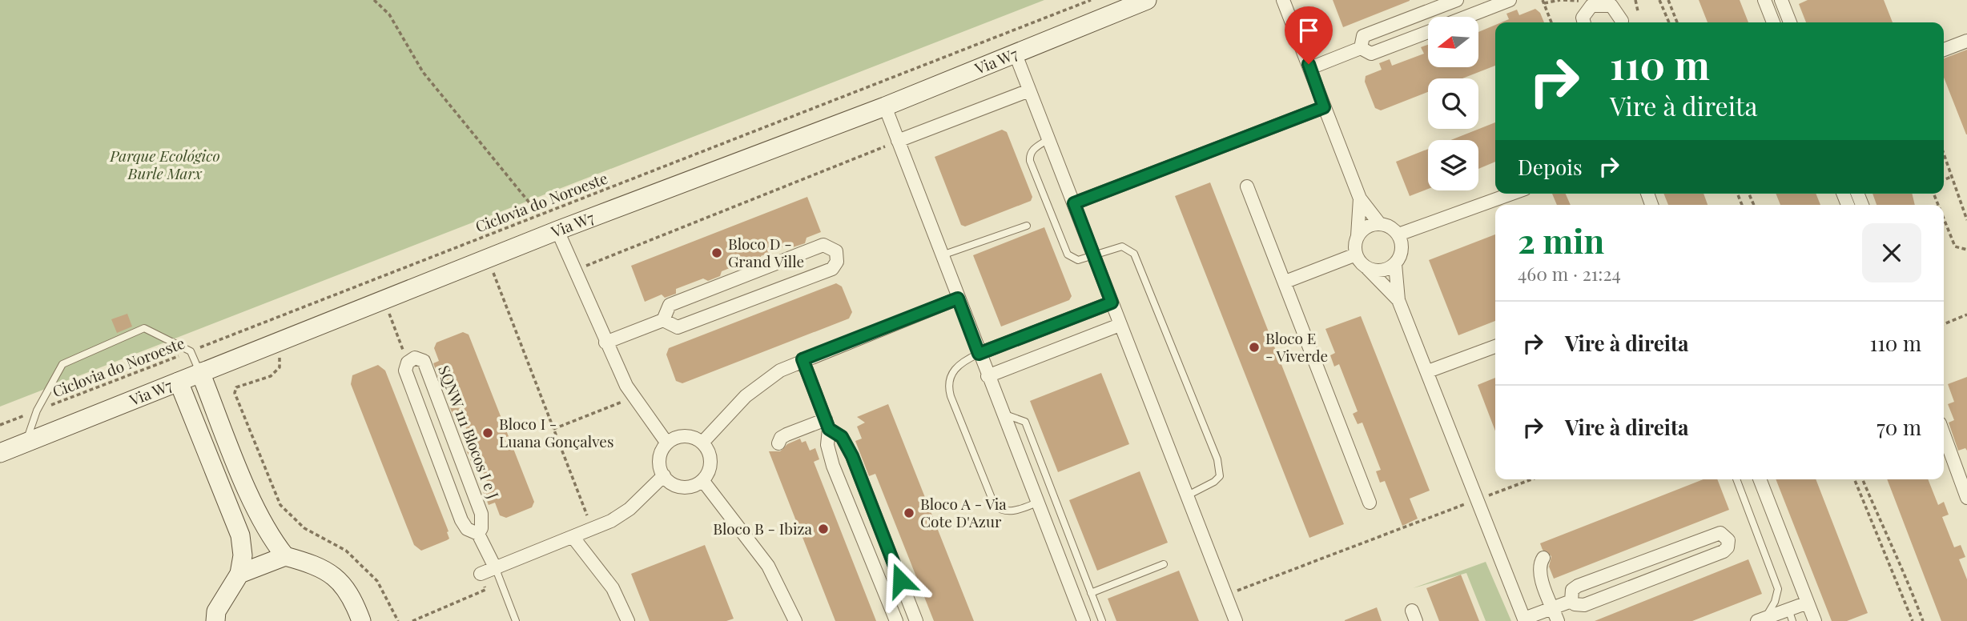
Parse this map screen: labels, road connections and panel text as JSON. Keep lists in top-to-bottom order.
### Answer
{
  "streets": {
    "main road": ["Via W7"],
    "street": ["SQNW 111 Blocos I e J"],
    "path": ["Ciclovia do Noroeste"]
  },
  "parks": ["Parque Ecológico Burle Marx"],
  "places": [
    "Bloco D - Grand Ville",
    "Bloco E - Viverde",
    "Bloco I - Luana Gonçalves",
    "Bloco A - Via Cote D'Azur",
    "Bloco B - Ibiza"
  ],
  "north": "left",
  "page": {
    "turn": ["110 m", "Vire à direita"],
    "then": "Depois",
    "heading": ["2 min", "460 m · 21:24"],
    "list": [
      {
        "name": "Vire à direita",
        "value": "110 m"
      },
      {
        "name": "Vire à direita",
        "value": "70 m"
      }
    ]
  }
}
